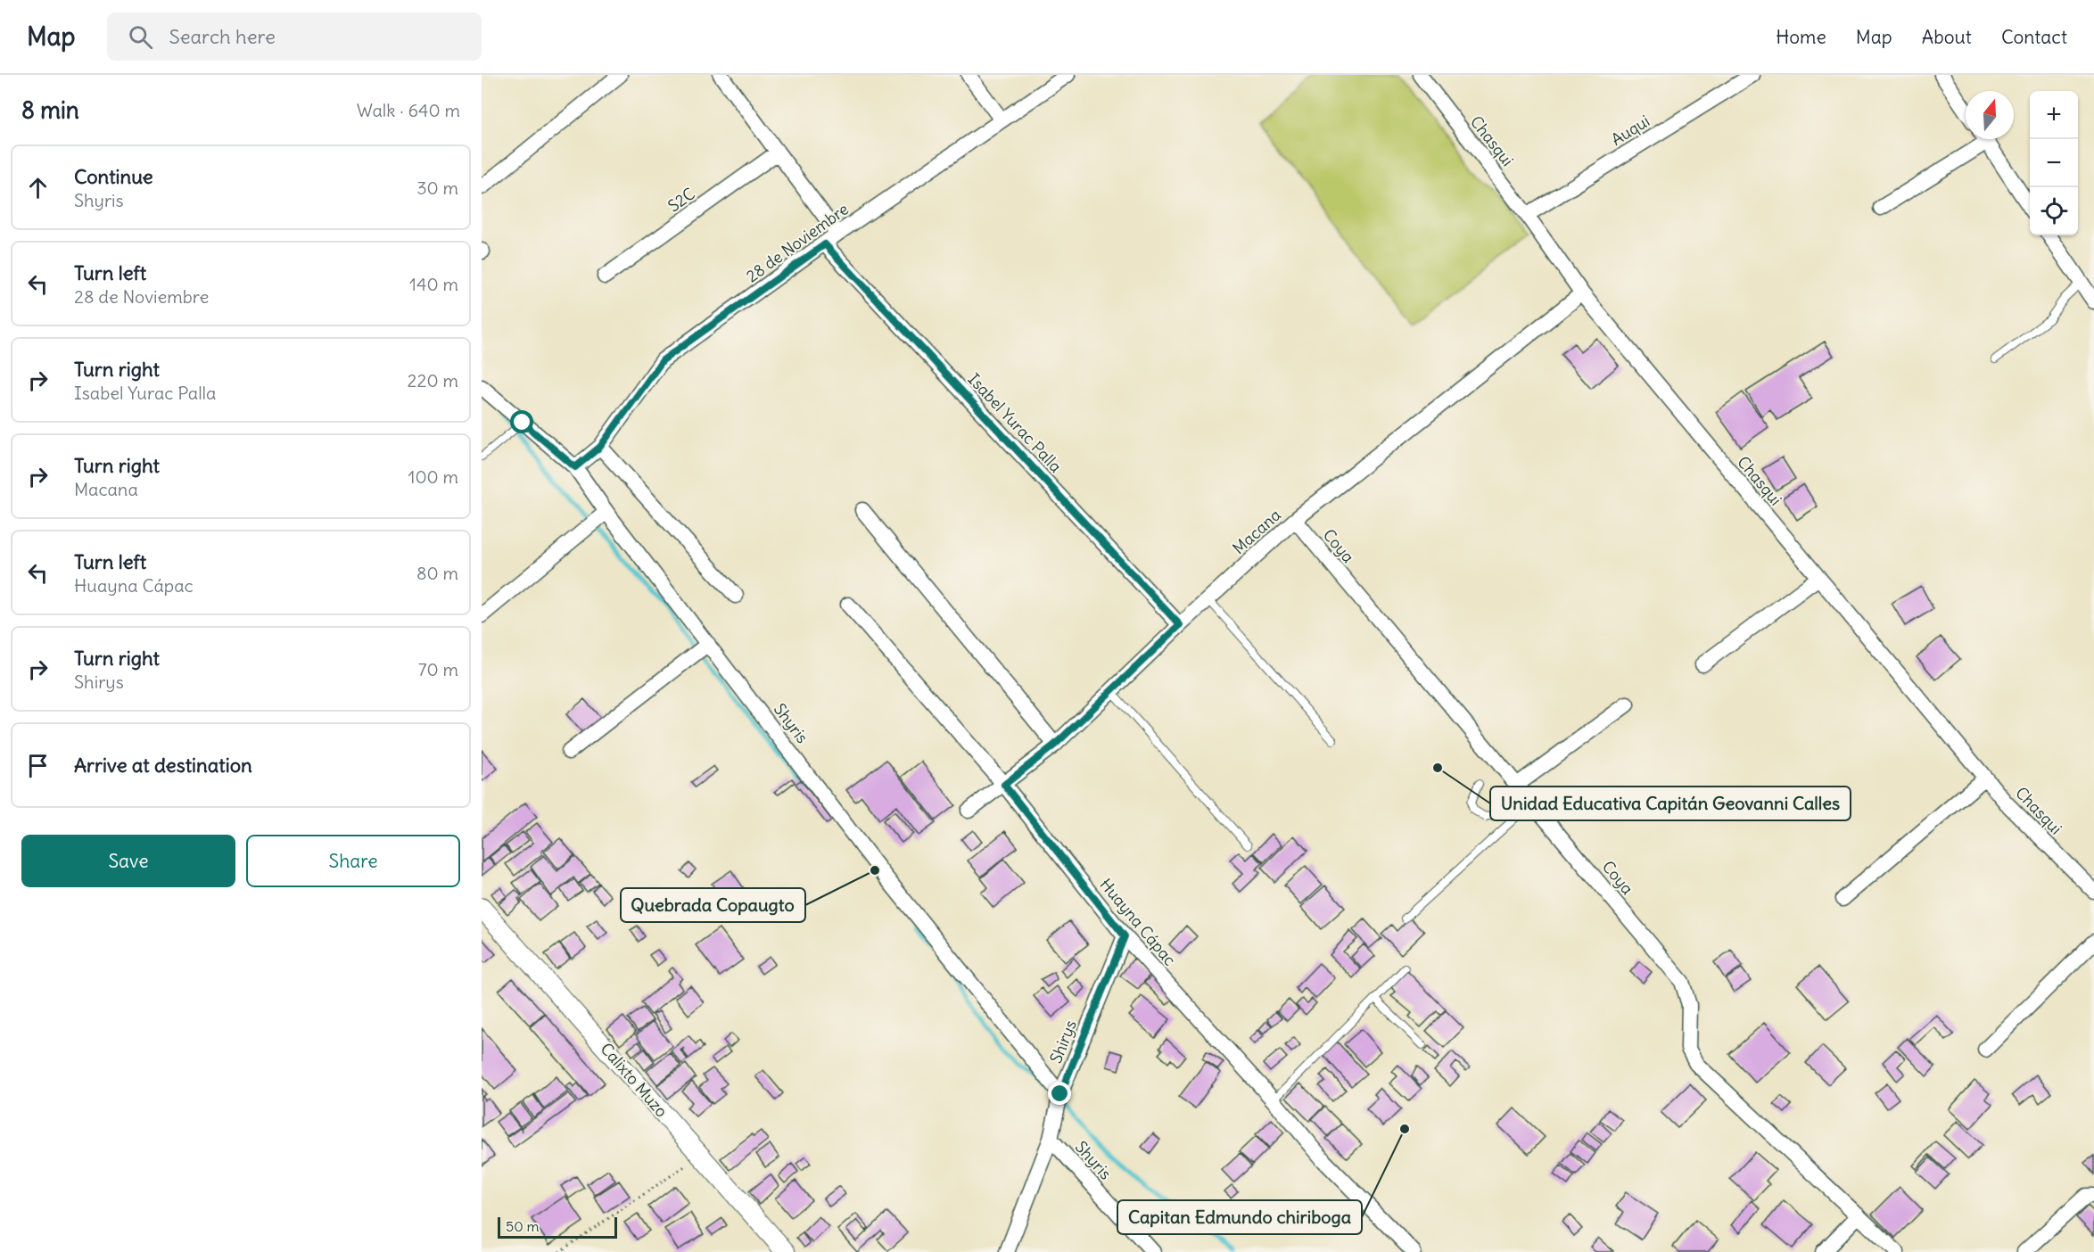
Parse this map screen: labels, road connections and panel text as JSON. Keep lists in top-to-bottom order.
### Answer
{
  "streets": {
    "street": [
      "Auqui",
      "Chasqui",
      "S2C",
      "28 de Noviembre",
      "Isabel Yurac Palla",
      "Macana",
      "Coya",
      "Shyris",
      "Huayna Cápac",
      "Shirys",
      "Calixto Muzo"
    ]
  },
  "crossings": [
    ["Auqui", "Chasqui"],
    ["Chasqui", "Macana"],
    ["28 de Noviembre", "Isabel Yurac Palla"],
    ["28 de Noviembre", "Shyris"],
    ["Isabel Yurac Palla", "Macana"],
    ["Macana", "Coya"],
    ["Macana", "Huayna Cápac"],
    ["Shyris", "Shirys"],
    ["Huayna Cápac", "Shirys"]
  ],
  "places": ["Unidad Educativa Capitán Geovanni Calles", "Quebrada Copaugto", "Capitan Edmundo chiriboga"],
  "scale_bar": "50 m",
  "north": "top",
  "page": {
    "header": "Map",
    "search": "Search here",
    "nav": [
      "Home",
      "Map",
      "About",
      "Contact"
    ],
    "heading": ["8 min", "Walk · 640 m"],
    "map_buttons": ["+", "−"],
    "list": [
      ["Continue", "Shyris", "30 m"],
      ["Turn left", "28 de Noviembre", "140 m"],
      ["Turn right", "Isabel Yurac Palla", "220 m"],
      ["Turn right", "Macana", "100 m"],
      ["Turn left", "Huayna Cápac", "80 m"],
      ["Turn right", "Shirys", "70 m"],
      "Arrive at destination"
    ],
    "buttons": ["Save", "Share"],
    "scale": "50 m"
  }
}
